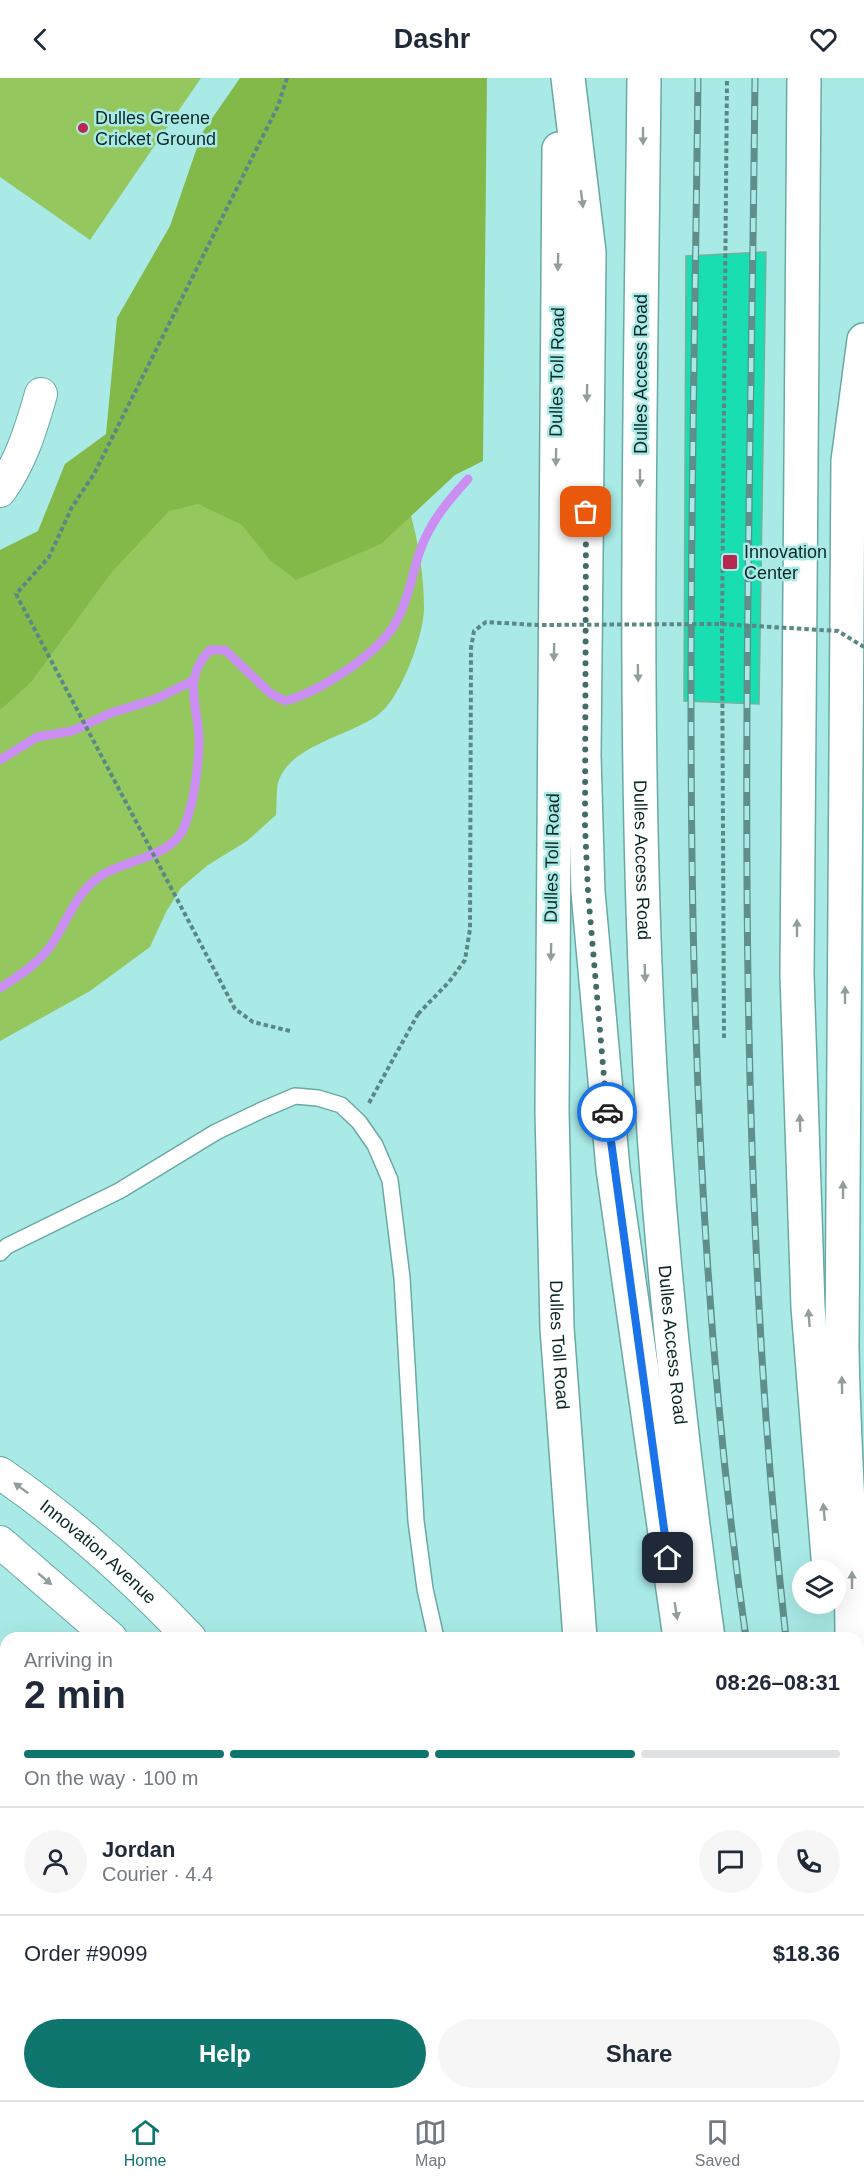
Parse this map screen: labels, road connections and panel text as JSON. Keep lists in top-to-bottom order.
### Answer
{
  "streets": {
    "highway": ["Dulles Toll Road", "Dulles Access Road"],
    "street": ["Innovation Avenue"]
  },
  "places": {
    "other": ["Dulles Greene Cricket Ground"],
    "transit": ["Innovation Center"]
  },
  "page": {
    "header": "Dashr",
    "heading": ["2 min", "Arriving in", "08:26–08:31"],
    "panel": [
      "Jordan",
      "Courier · 4.4",
      "Order #9099",
      "$18.36"
    ],
    "bar": "On the way · 100 m",
    "buttons": ["Help", "Share"],
    "tabs": ["Home", "Map", "Saved"]
  }
}
